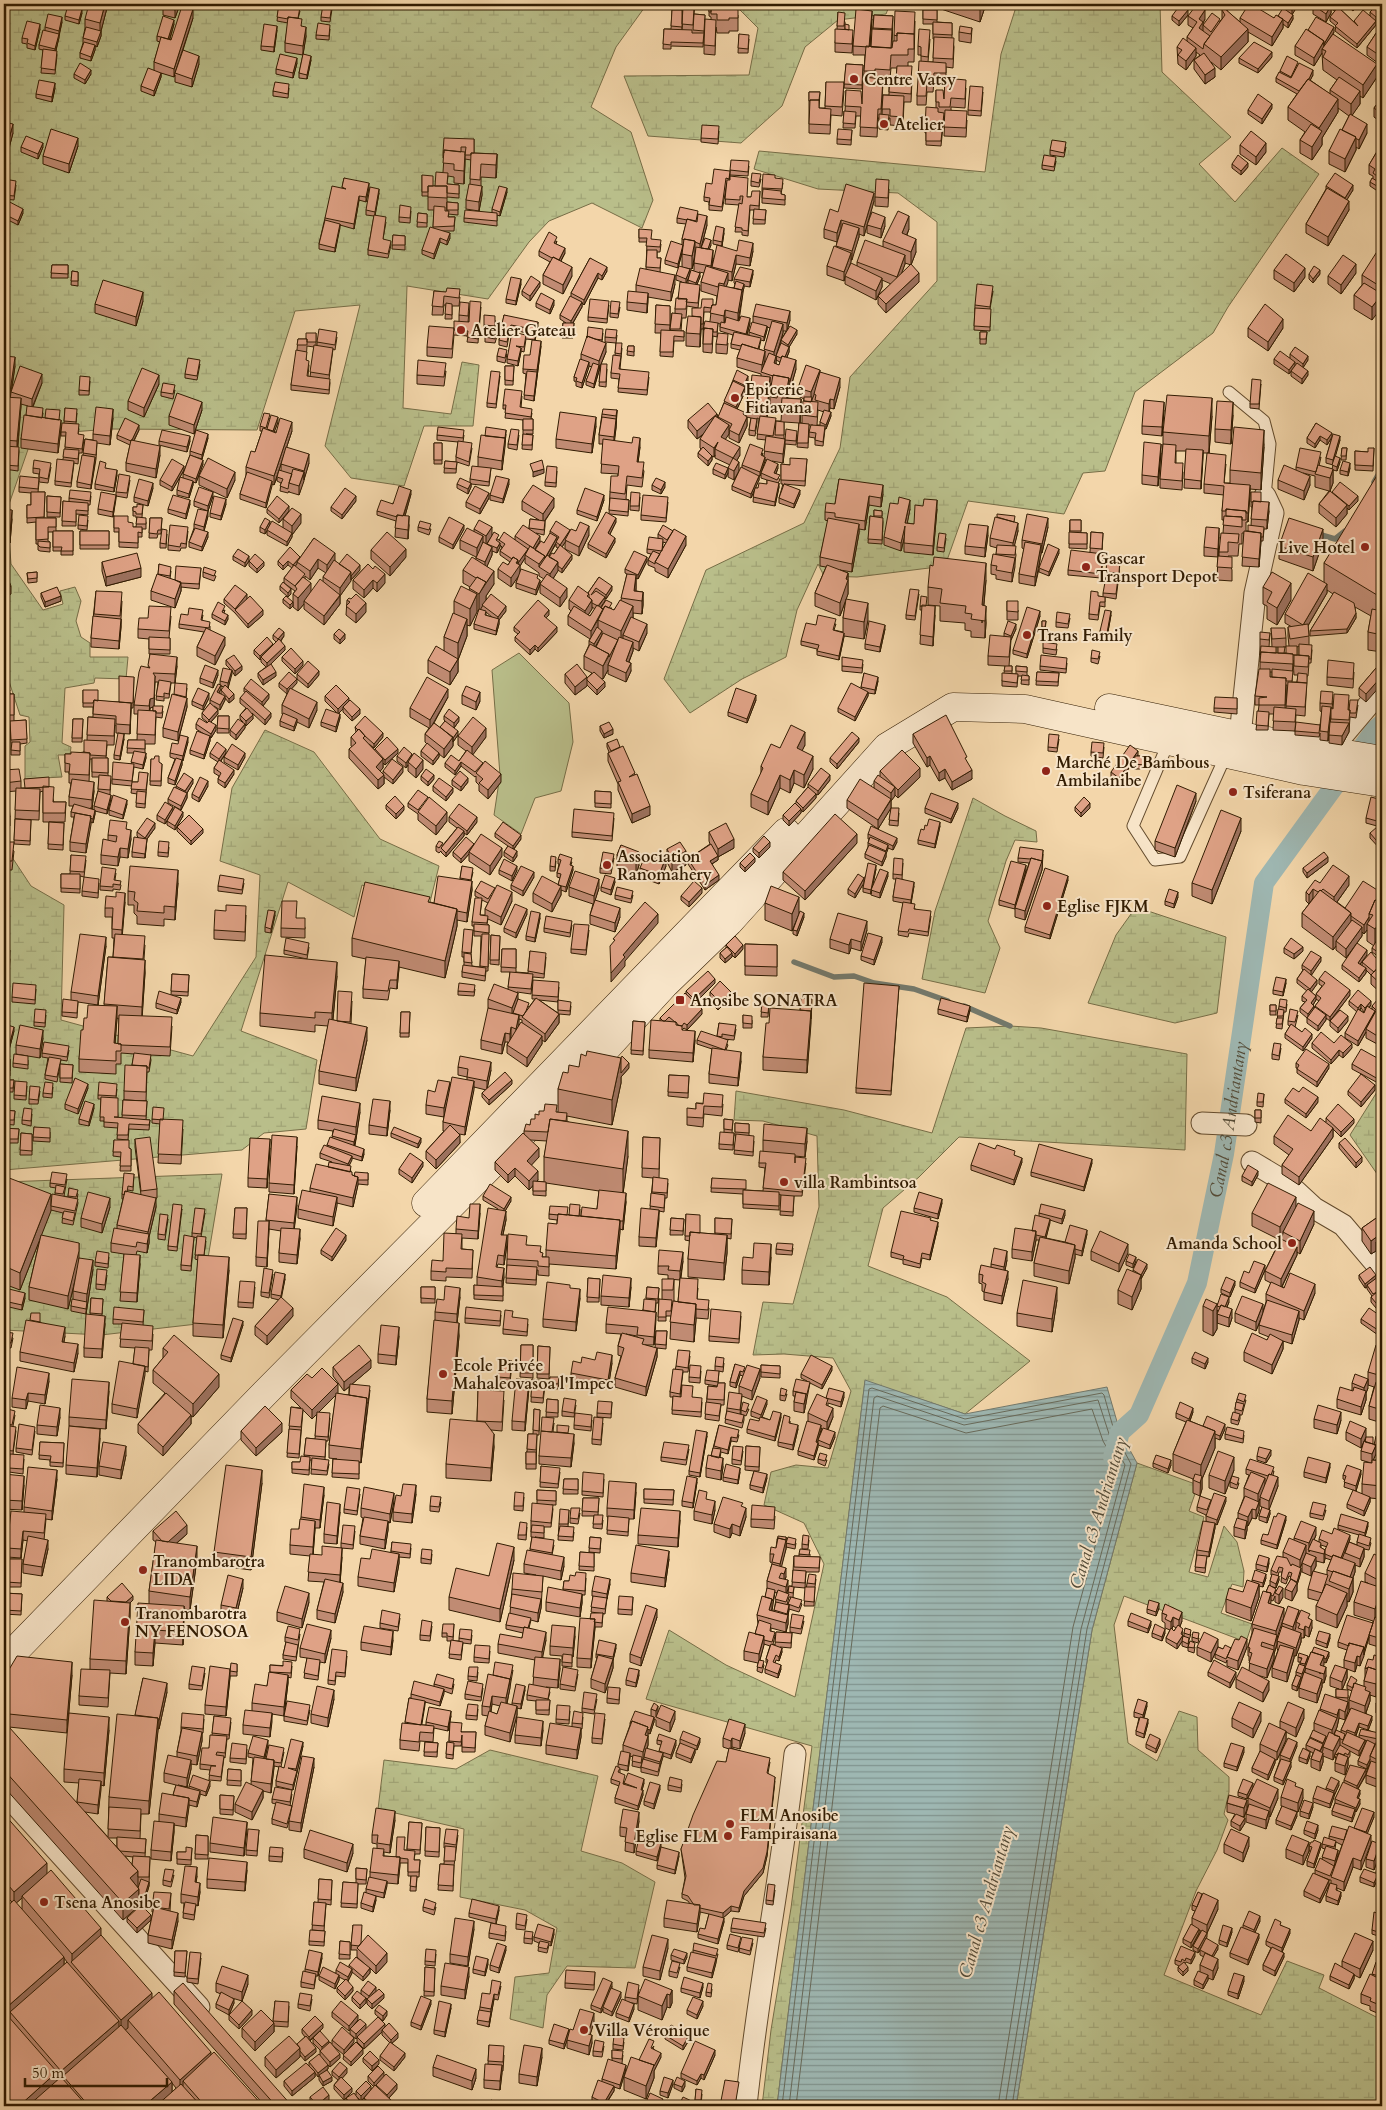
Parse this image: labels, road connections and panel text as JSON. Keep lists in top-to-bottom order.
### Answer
{
  "water": ["Canal c3 Andriantany"],
  "places": {
    "other": [
      "Centre Vatsy",
      "Atelier",
      "Atelier Gateau",
      "Epicerie Fitiavana",
      "Live Hotel",
      "Gascar Transport Depot",
      "Trans Family",
      "Marché De Bambous Ambilanibe",
      "Tsiferana",
      "Association Ranomahery",
      "Eglise FJKM",
      "villa Rambintsoa",
      "Amanda School",
      "Ecole Privée Mahaleovasoa l'Impec",
      "Tranombarotra LIDA",
      "Tranombarotra NY FENOSOA",
      "FLM Anosibe Fampiraisana",
      "Eglise FLM",
      "Tsena Anosibe",
      "Villa Véronique"
    ],
    "transit": ["Anosibe SONATRA"]
  },
  "scale_bar": "50 m"
}
